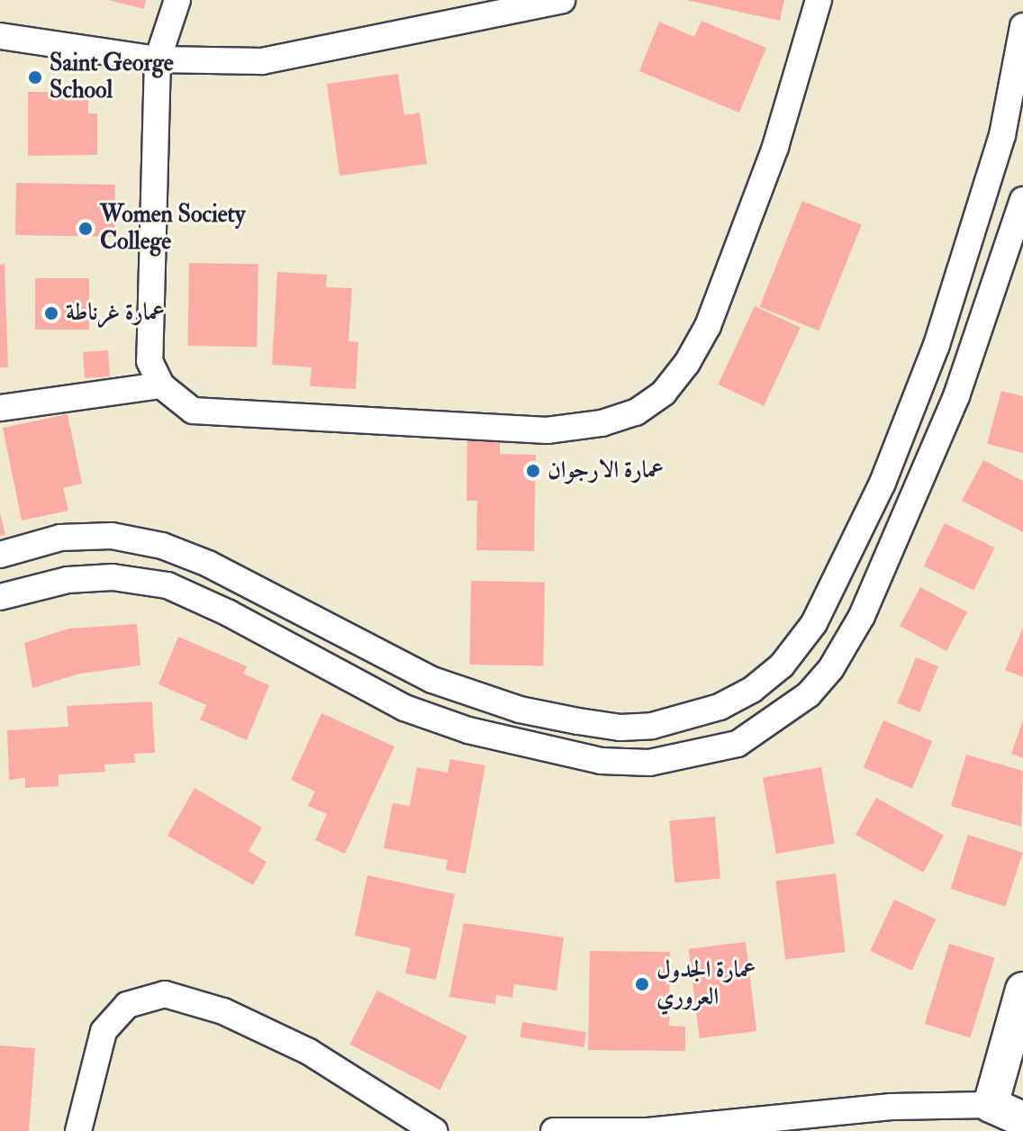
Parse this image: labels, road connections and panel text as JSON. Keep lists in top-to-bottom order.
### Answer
{
  "places": [
    "Saint George School",
    "Women Society College",
    "عمارة غرناطة",
    "عمارة الارجوان",
    "عمارة الجدول العروري"
  ]
}
